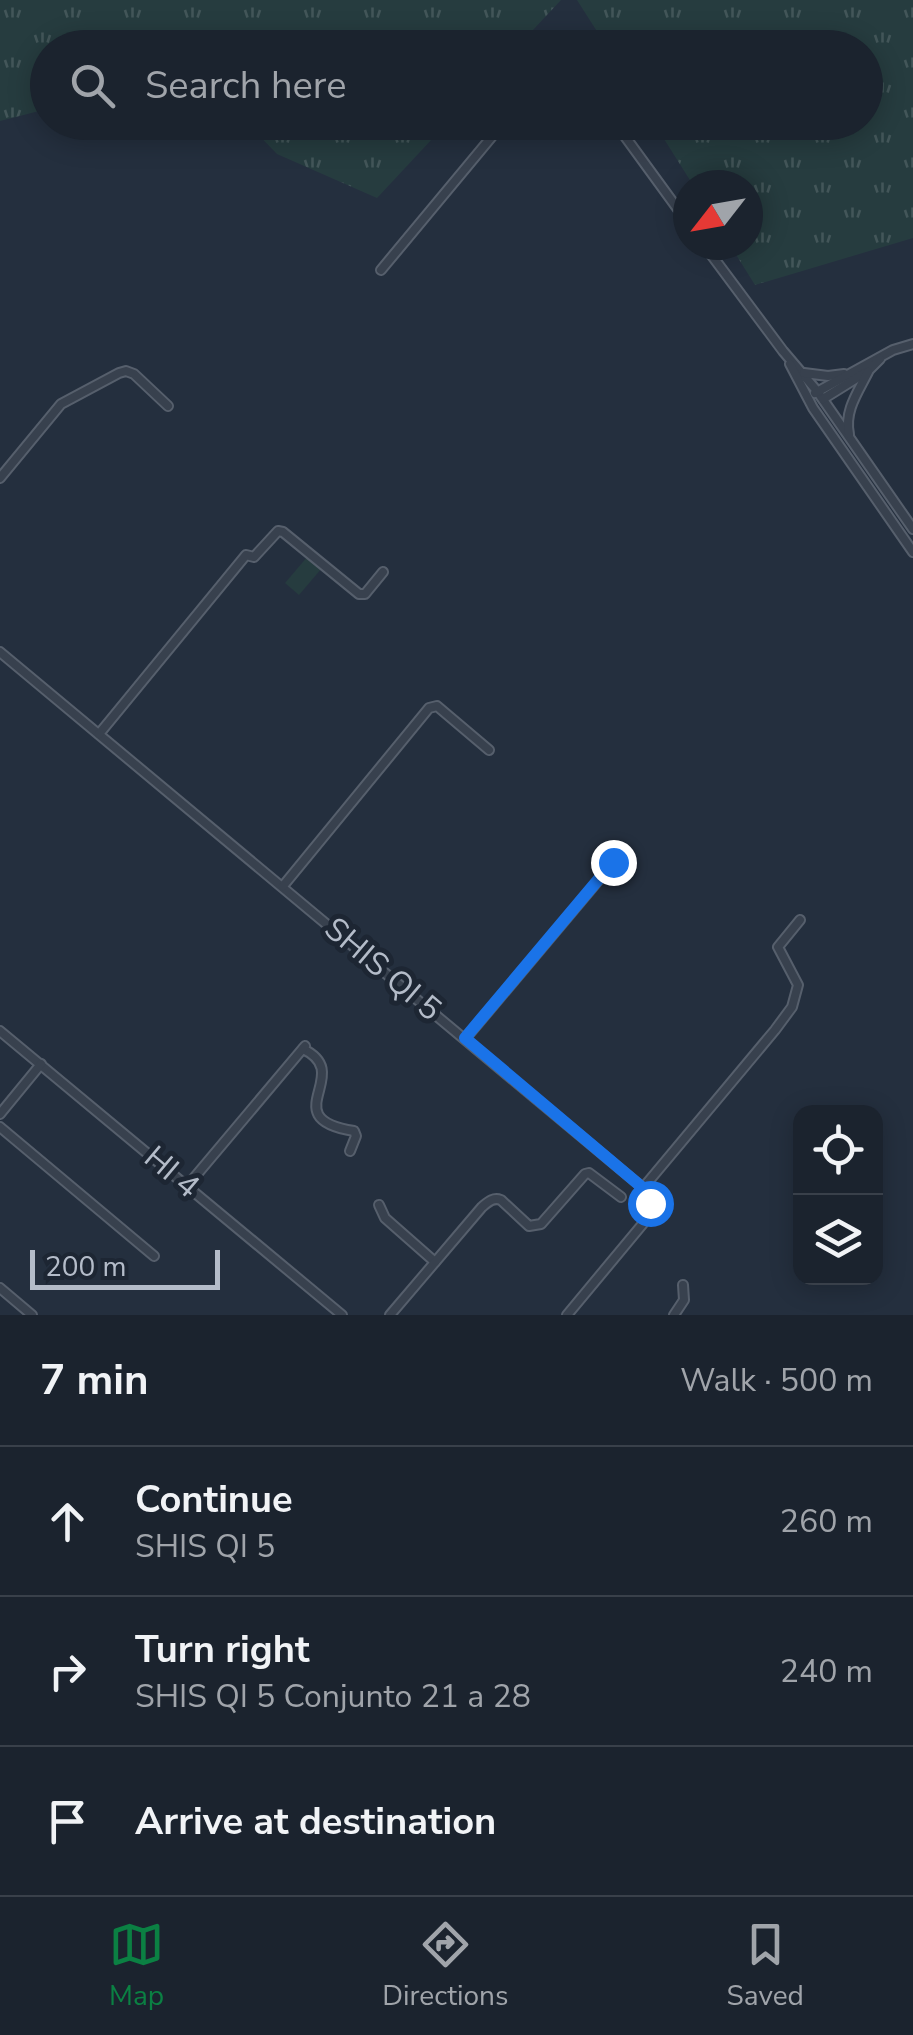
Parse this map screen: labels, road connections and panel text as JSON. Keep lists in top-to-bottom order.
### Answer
{
  "streets": {
    "street": ["SHIS QI 5", "HI 4"]
  },
  "scale_bar": "200 m",
  "north": "bottom left",
  "page": {
    "search": "Search here",
    "scale": "200 m",
    "heading": ["7 min", "Walk · 500 m"],
    "list": [
      ["Continue", "SHIS QI 5", "260 m"],
      ["Turn right", "SHIS QI 5 Conjunto 21 a 28", "240 m"],
      "Arrive at destination"
    ],
    "nav": ["Map", "Directions", "Saved"]
  }
}
